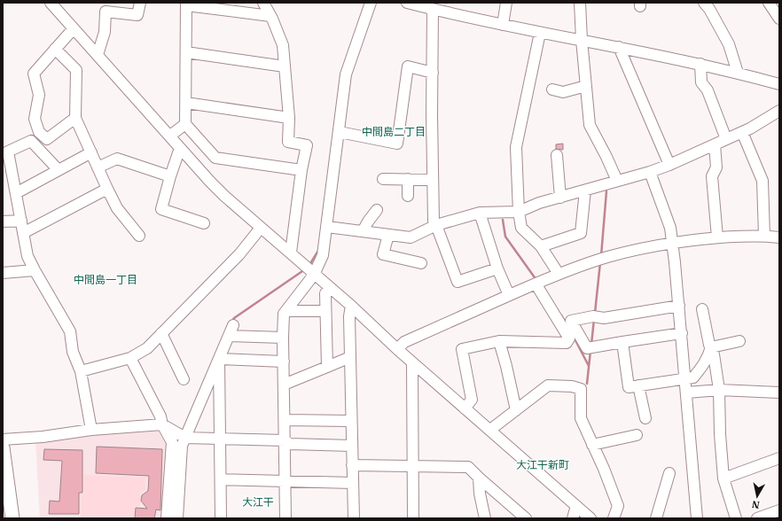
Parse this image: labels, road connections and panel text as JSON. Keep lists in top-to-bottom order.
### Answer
{
  "districts": [
    "中間島二丁目",
    "中間島一丁目",
    "大江干新町",
    "大江干"
  ],
  "north": "bottom"
}
